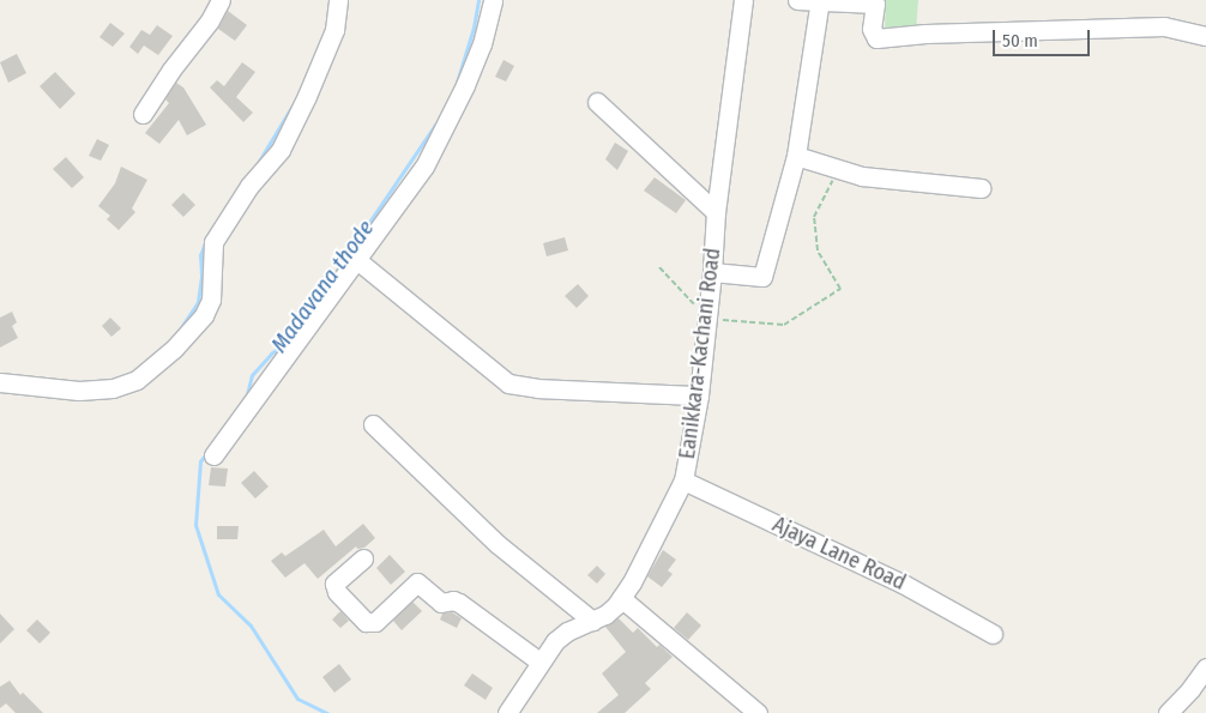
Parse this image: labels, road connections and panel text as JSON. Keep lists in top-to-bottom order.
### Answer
{
  "streets": {
    "street": ["Eanikkara-Kachani Road", "Ajaya Lane Road"]
  },
  "crossings": [
    ["Eanikkara-Kachani Road", "Ajaya Lane Road"]
  ],
  "water": ["Madavana thode"],
  "scale_bar": "50 m"
}
